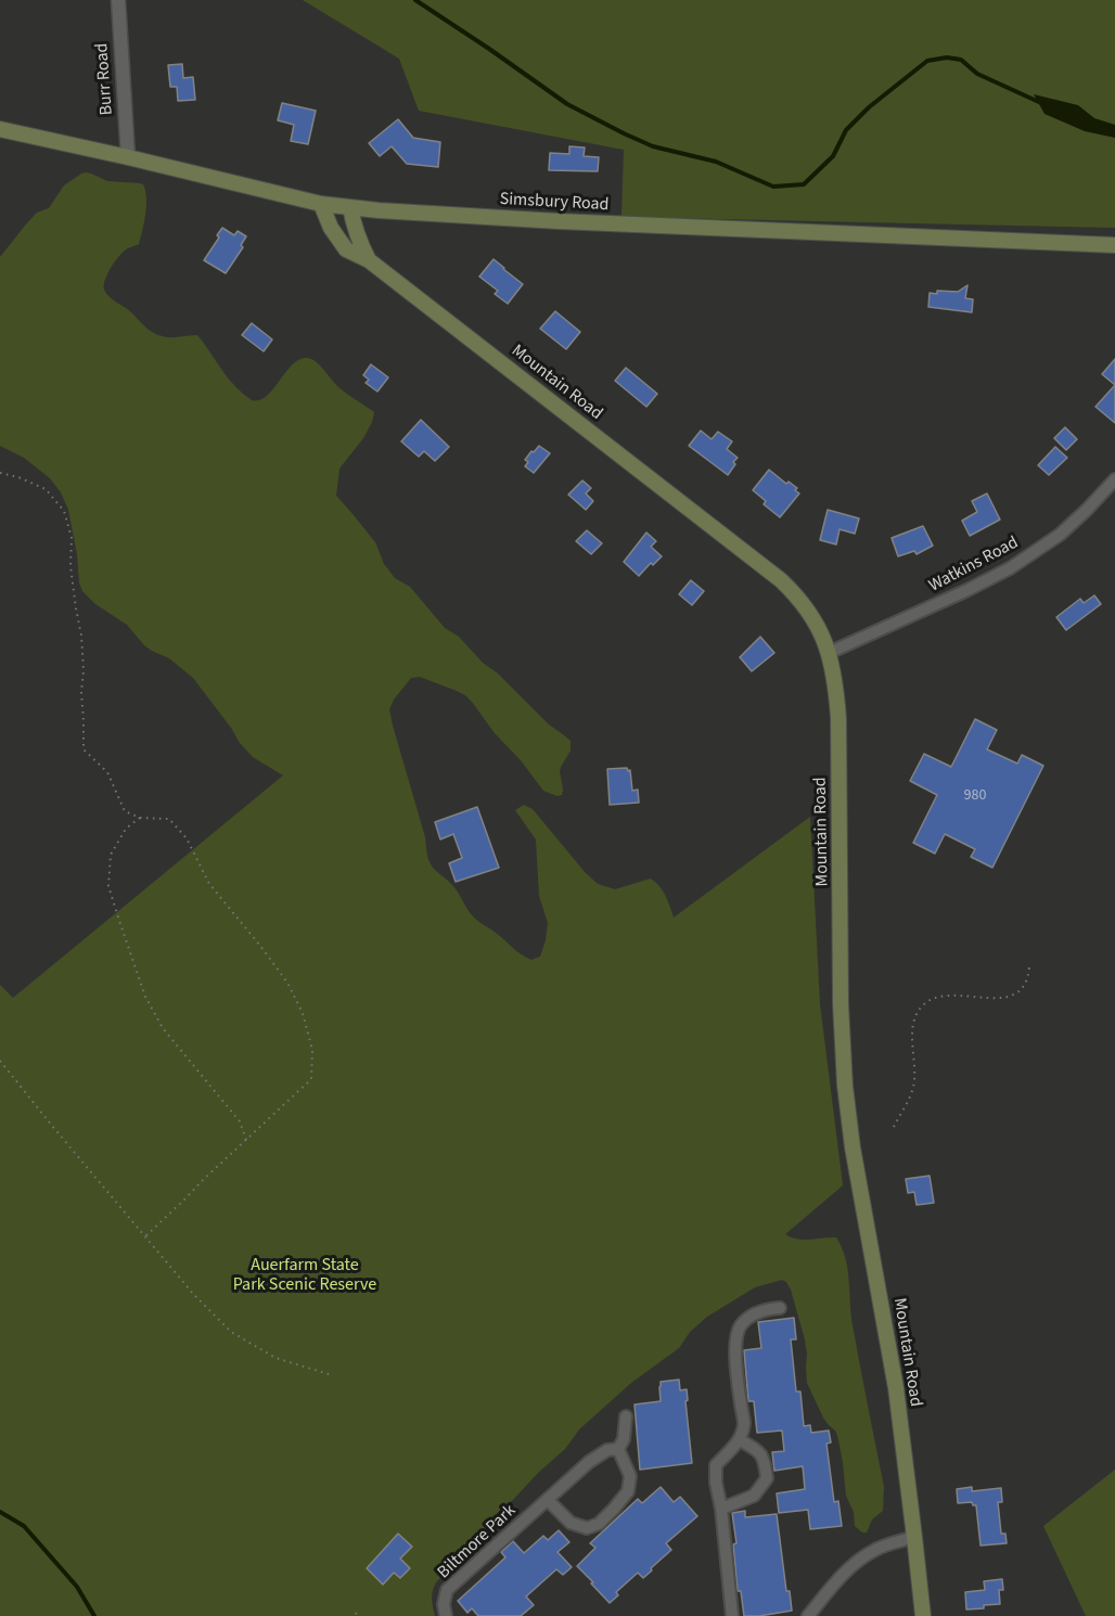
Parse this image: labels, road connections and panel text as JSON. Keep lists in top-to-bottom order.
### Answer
{
  "streets": {
    "main road": ["Simsbury Road", "Mountain Road"],
    "street": ["Burr Road", "Watkins Road", "Biltmore Park"]
  },
  "crossings": [
    ["Burr Road", "Simsbury Road"],
    ["Simsbury Road", "Mountain Road"],
    ["Mountain Road", "Watkins Road"]
  ],
  "parks": ["Auerfarm State Park Scenic Reserve"],
  "house_numbers": ["980"]
}
